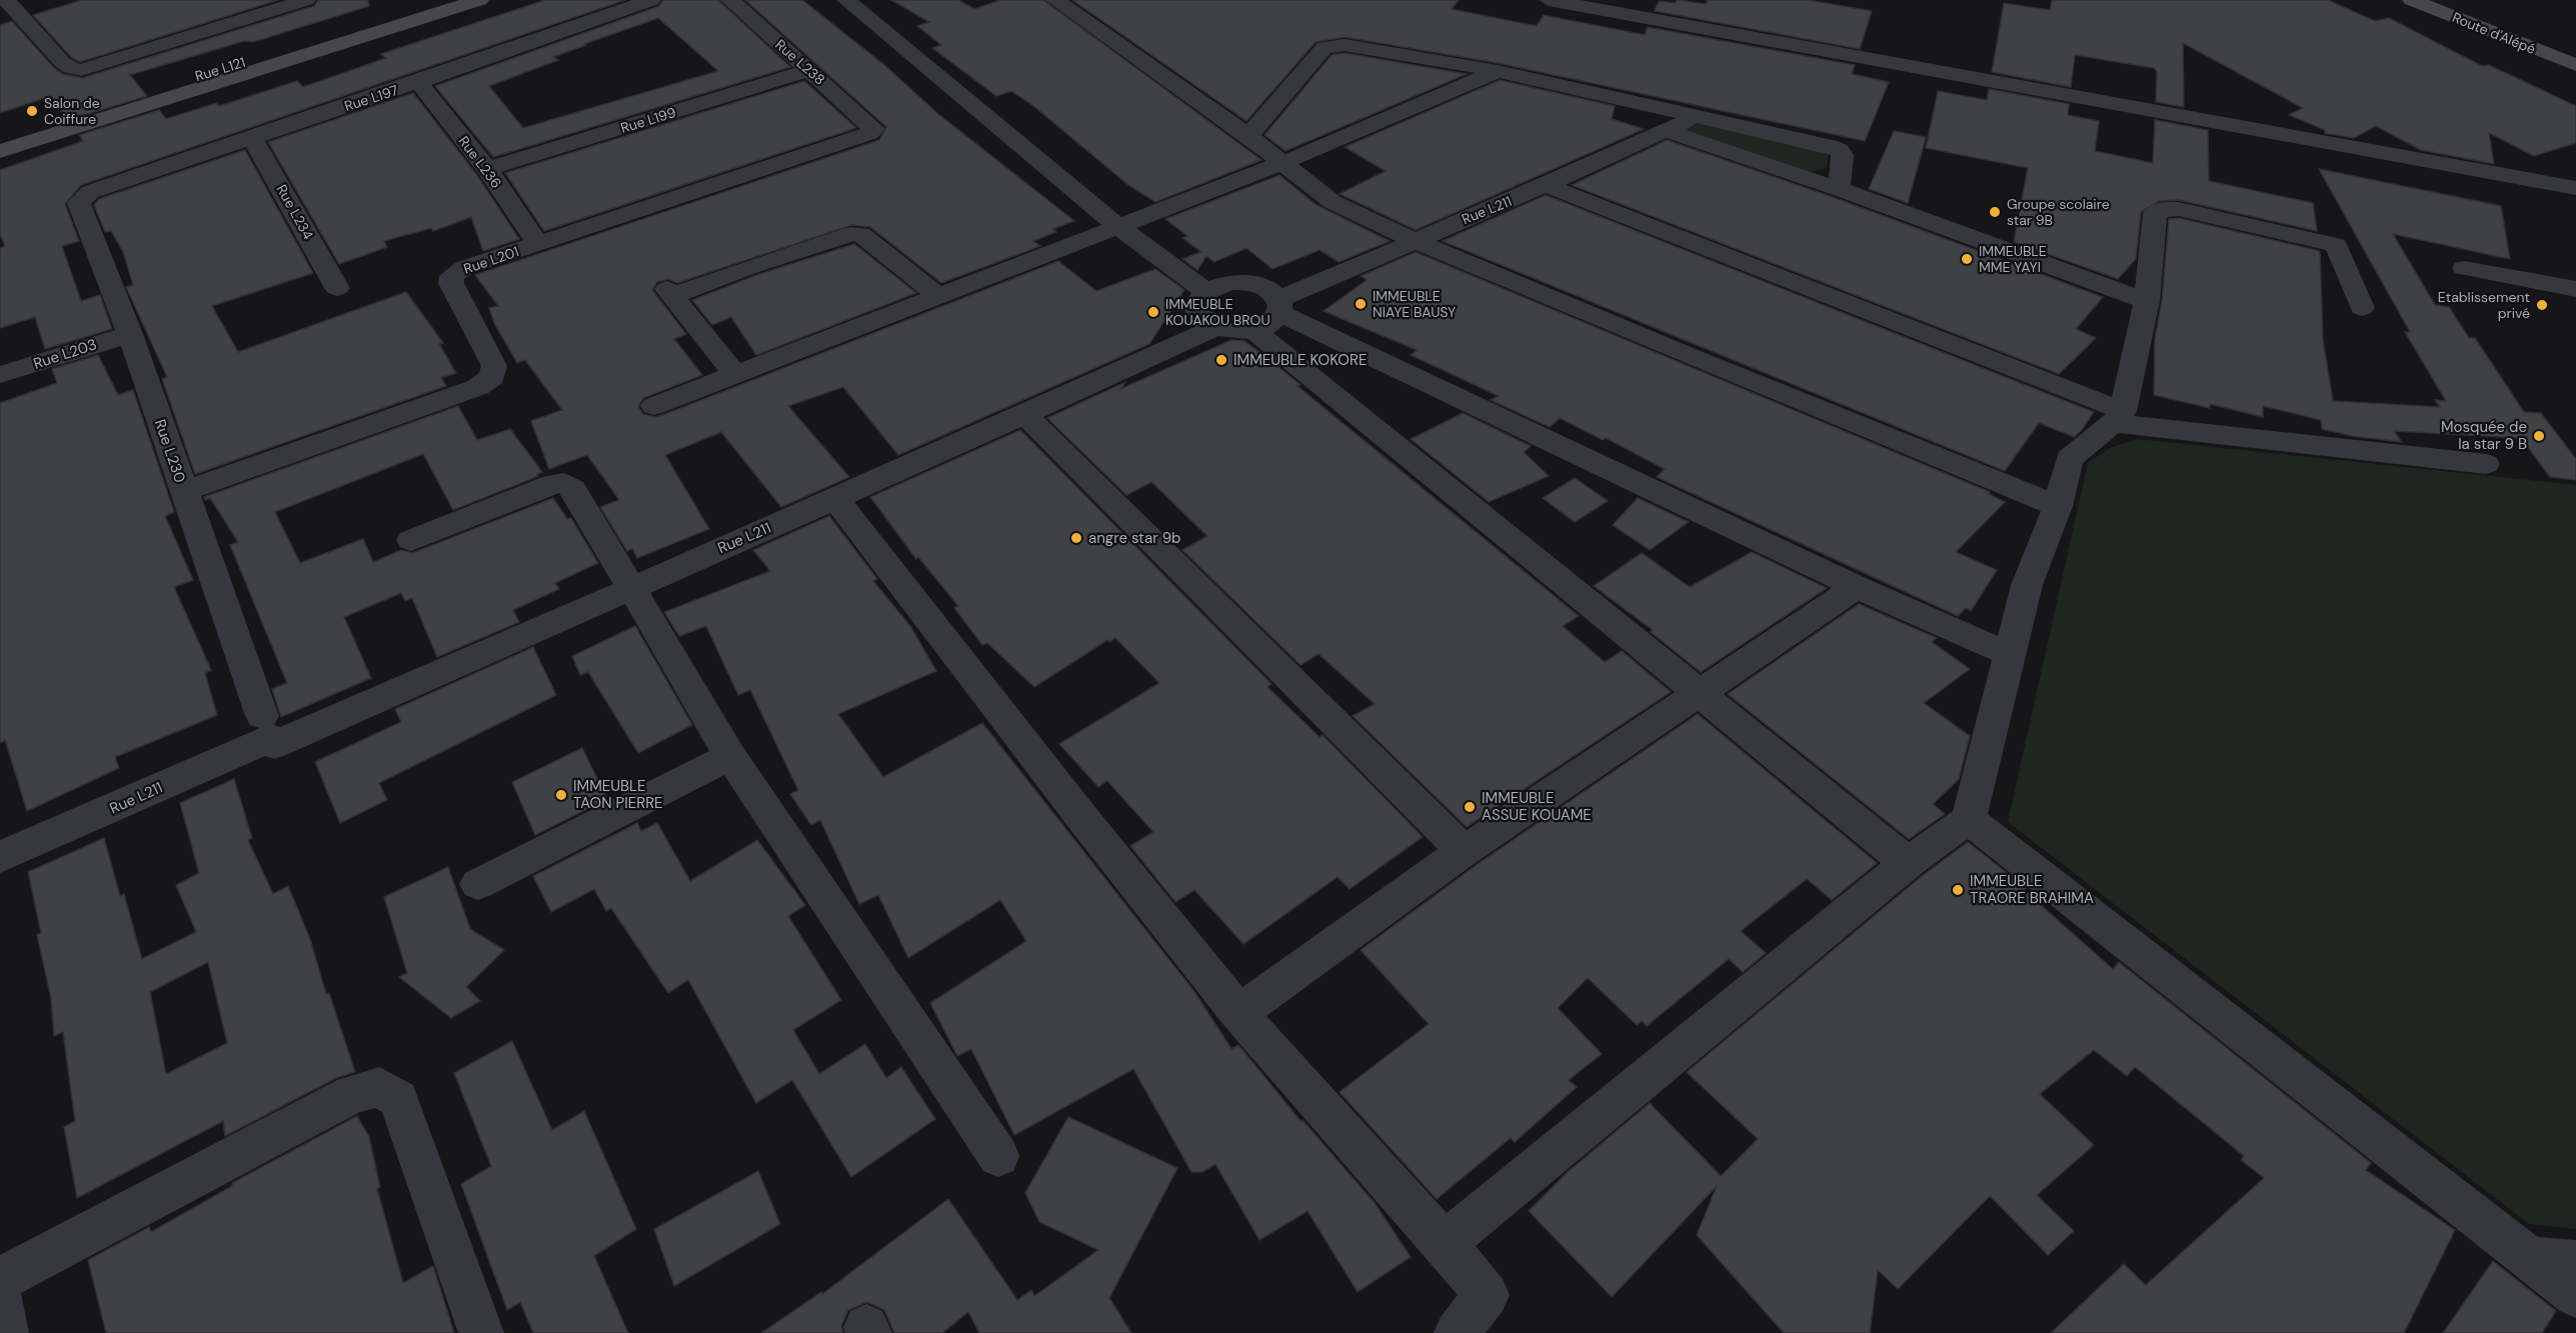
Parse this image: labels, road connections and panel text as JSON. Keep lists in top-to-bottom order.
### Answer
{
  "streets": {
    "main road": ["Route d'Alépé", "Rue L121"],
    "street": [
      "Rue L238",
      "Rue L197",
      "Rue L199",
      "Rue L236",
      "Rue L211",
      "Rue L234",
      "Rue L201",
      "Rue L203",
      "Rue L230"
    ]
  },
  "crossings": [
    ["Rue L238", "Rue L199"],
    ["Rue L238", "Rue L201"],
    ["Rue L197", "Rue L236"],
    ["Rue L197", "Rue L234"],
    ["Rue L197", "Rue L230"],
    ["Rue L199", "Rue L236"],
    ["Rue L236", "Rue L201"],
    ["Rue L211", "Rue L230"],
    ["Rue L201", "Rue L230"],
    ["Rue L203", "Rue L230"]
  ],
  "places": [
    "Salon de Coiffure",
    "Groupe scolaire star 9B",
    "IMMEUBLE MME YAYI",
    "IMMEUBLE NIAYE BAUSY",
    "Etablissement privé",
    "IMMEUBLE KOUAKOU BROU",
    "IMMEUBLE KOKORE",
    "Mosquée de la star 9 B",
    "angre star 9b",
    "IMMEUBLE TAON PIERRE",
    "IMMEUBLE ASSUE KOUAME",
    "IMMEUBLE TRAORE BRAHIMA"
  ]
}
